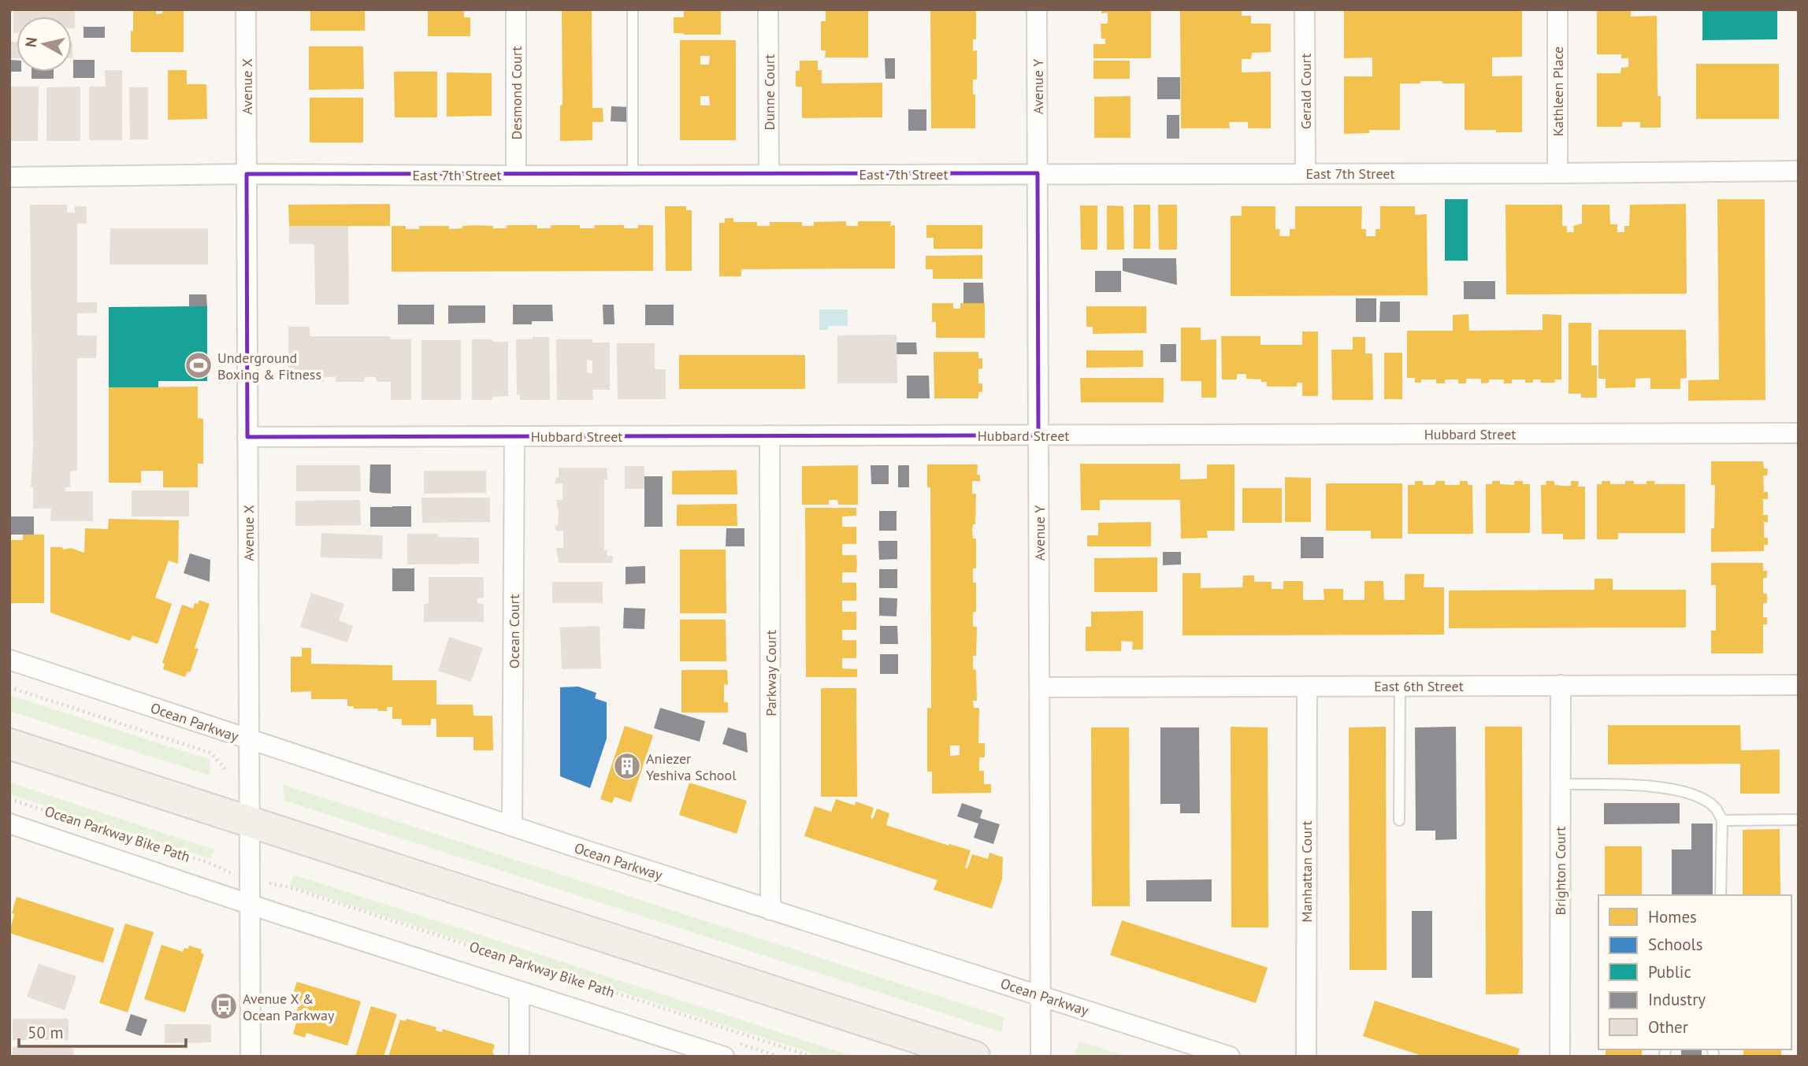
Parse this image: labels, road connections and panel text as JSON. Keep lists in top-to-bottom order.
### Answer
{
  "streets": {
    "street": [
      "Avenue X",
      "Avenue Y",
      "Gerald Court",
      "Kathleen Place",
      "Dunne Court",
      "Desmond Court",
      "East 7th Street",
      "Hubbard Street",
      "Ocean Court",
      "Parkway Court",
      "East 6th Street",
      "Ocean Parkway",
      "Brighton Court",
      "Manhattan Court"
    ],
    "path": ["Ocean Parkway Bike Path"]
  },
  "crossings": [
    ["Avenue X", "East 7th Street"],
    ["Avenue X", "Hubbard Street"],
    ["Avenue X", "Ocean Parkway"],
    ["Avenue Y", "East 7th Street"],
    ["Avenue Y", "Hubbard Street"],
    ["Avenue Y", "East 6th Street"],
    ["Avenue Y", "Ocean Parkway"],
    ["Gerald Court", "East 7th Street"],
    ["Kathleen Place", "East 7th Street"],
    ["Dunne Court", "East 7th Street"],
    ["Desmond Court", "East 7th Street"],
    ["Hubbard Street", "Ocean Court"],
    ["Hubbard Street", "Parkway Court"],
    ["Ocean Court", "Ocean Parkway"],
    ["Parkway Court", "Ocean Parkway"],
    ["East 6th Street", "Brighton Court"],
    ["East 6th Street", "Manhattan Court"]
  ],
  "places": {
    "sports": ["Underground Boxing & Fitness"],
    "building": ["Aniezer Yeshiva School"],
    "bus stop": ["Avenue X & Ocean Parkway"]
  },
  "legend": [
    "Homes",
    "Schools",
    "Public",
    "Industry",
    "Other"
  ],
  "scale_bar": "50 m",
  "north": "left"
}
